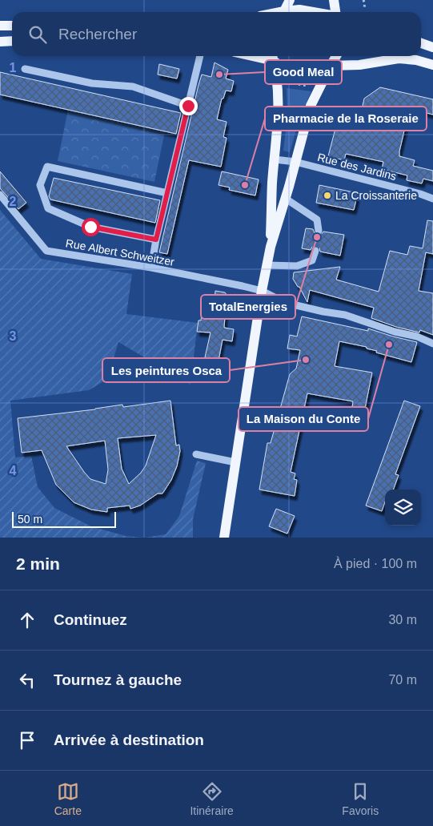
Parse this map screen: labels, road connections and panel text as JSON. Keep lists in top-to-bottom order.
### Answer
{
  "streets": {
    "street": ["Rue des Jardins", "Rue Albert Schweitzer"]
  },
  "places": [
    "Good Meal",
    "Pharmacie de la Roseraie",
    "La Croissanterie",
    "TotalEnergies",
    "La Maison du Conte",
    "Les peintures Osca"
  ],
  "scale_bar": "50 m",
  "page": {
    "search": "Rechercher",
    "scale": "50 m",
    "heading": ["2 min", "À pied · 100 m"],
    "list": [
      ["Continuez", "30 m"],
      ["Tournez à gauche", "70 m"],
      "Arrivée à destination"
    ],
    "nav": ["Carte", "Itinéraire", "Favoris"]
  },
  "grid": {
    "rows": [
      "1",
      "2",
      "3",
      "4"
    ]
  }
}
